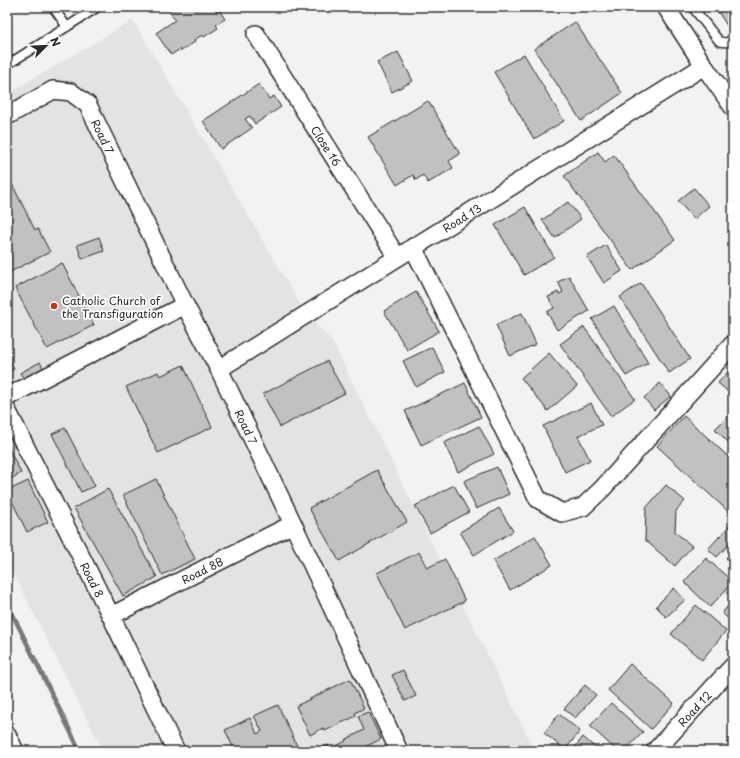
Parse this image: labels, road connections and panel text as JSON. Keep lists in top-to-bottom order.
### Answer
{
  "streets": {
    "street": [
      "Road 7",
      "Close 16",
      "Road 13",
      "Road 8B",
      "Road 8",
      "Road 12"
    ]
  },
  "crossings": [
    ["Road 7", "Road 13"],
    ["Road 7", "Road 8B"],
    ["Close 16", "Road 13"],
    ["Road 8B", "Road 8"]
  ],
  "places": ["Catholic Church of the Transfiguration"],
  "north": "top right"
}
